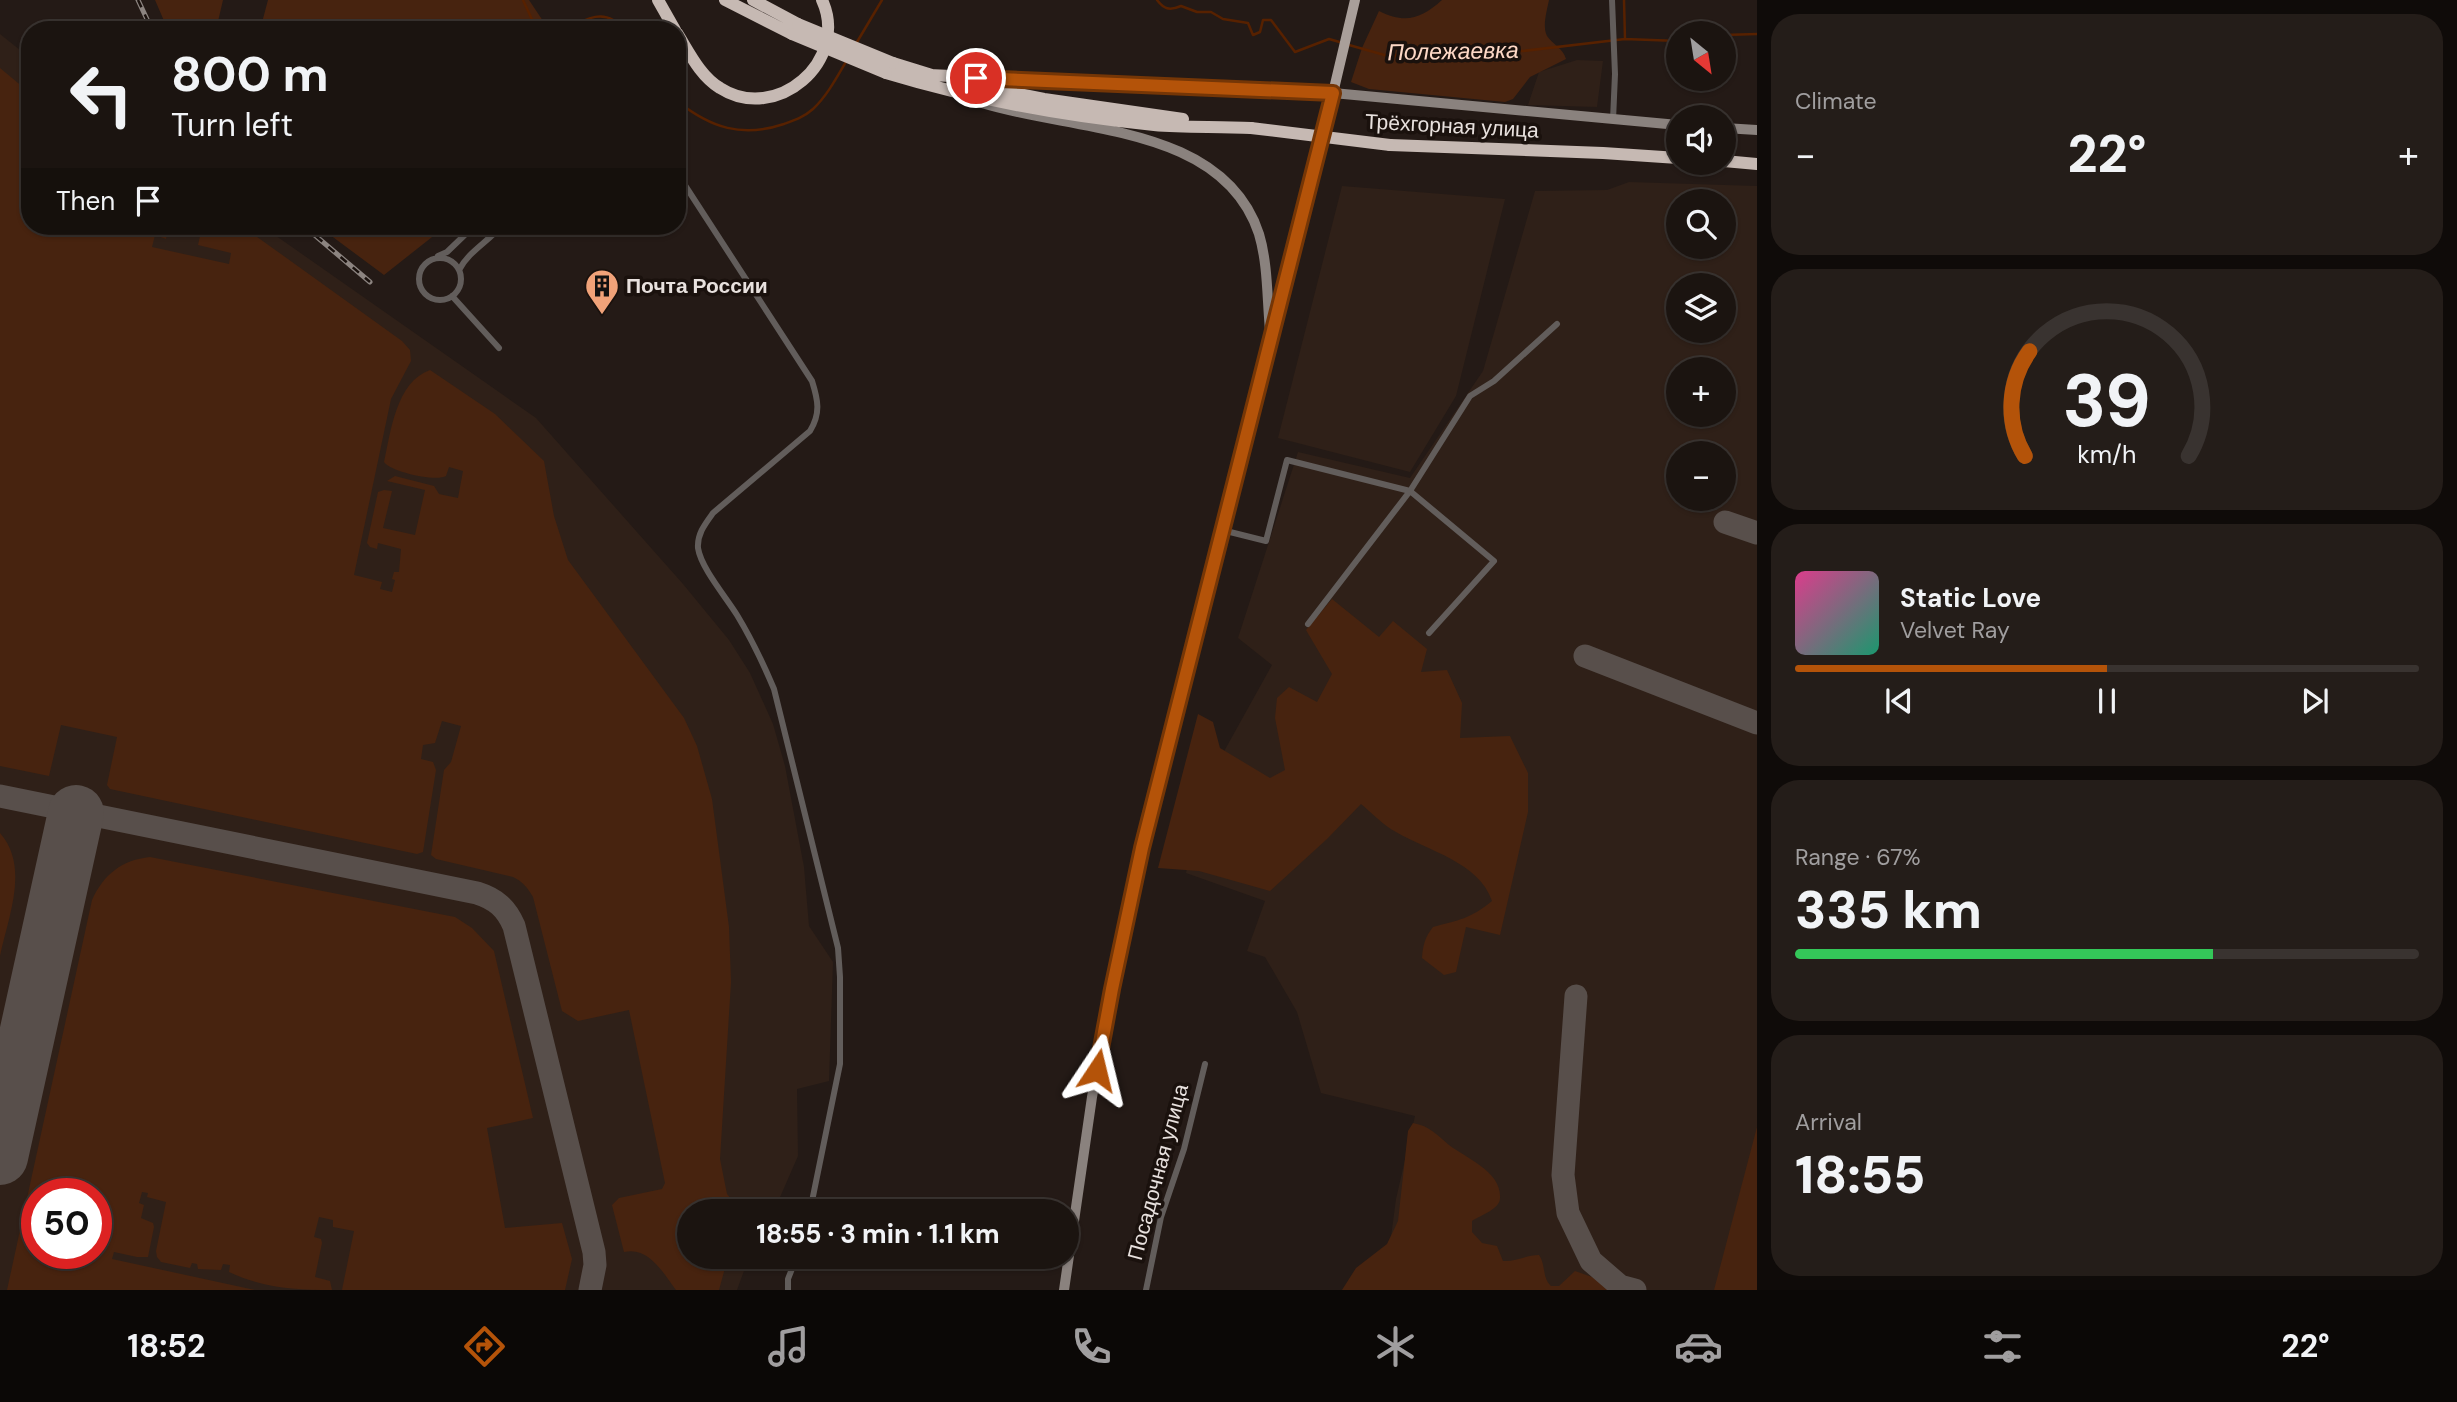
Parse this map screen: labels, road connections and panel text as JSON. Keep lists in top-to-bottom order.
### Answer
{
  "streets": {
    "highway": ["Трёхгорная улица"],
    "street": ["Посадочная улица"]
  },
  "water": ["Полежаевка"],
  "places": {
    "building": ["Почта России"]
  },
  "north": "bottom right",
  "page": {
    "tile": [
      "Climate",
      ["Range · 67%", "335 km"],
      ["Arrival", "18:55"]
    ],
    "map_buttons": ["+", "−"],
    "turn": ["800 m", "Turn left"],
    "heat": ["−", "22°", "+"],
    "then": "Then",
    "song": ["Static Love", "Velvet Ray"],
    "limit": "50",
    "trip": "18:55 · 3 min · 1.1 km",
    "tabs": ["18:52", "22°"],
    "gauge": ["39", "km/h"]
  }
}
